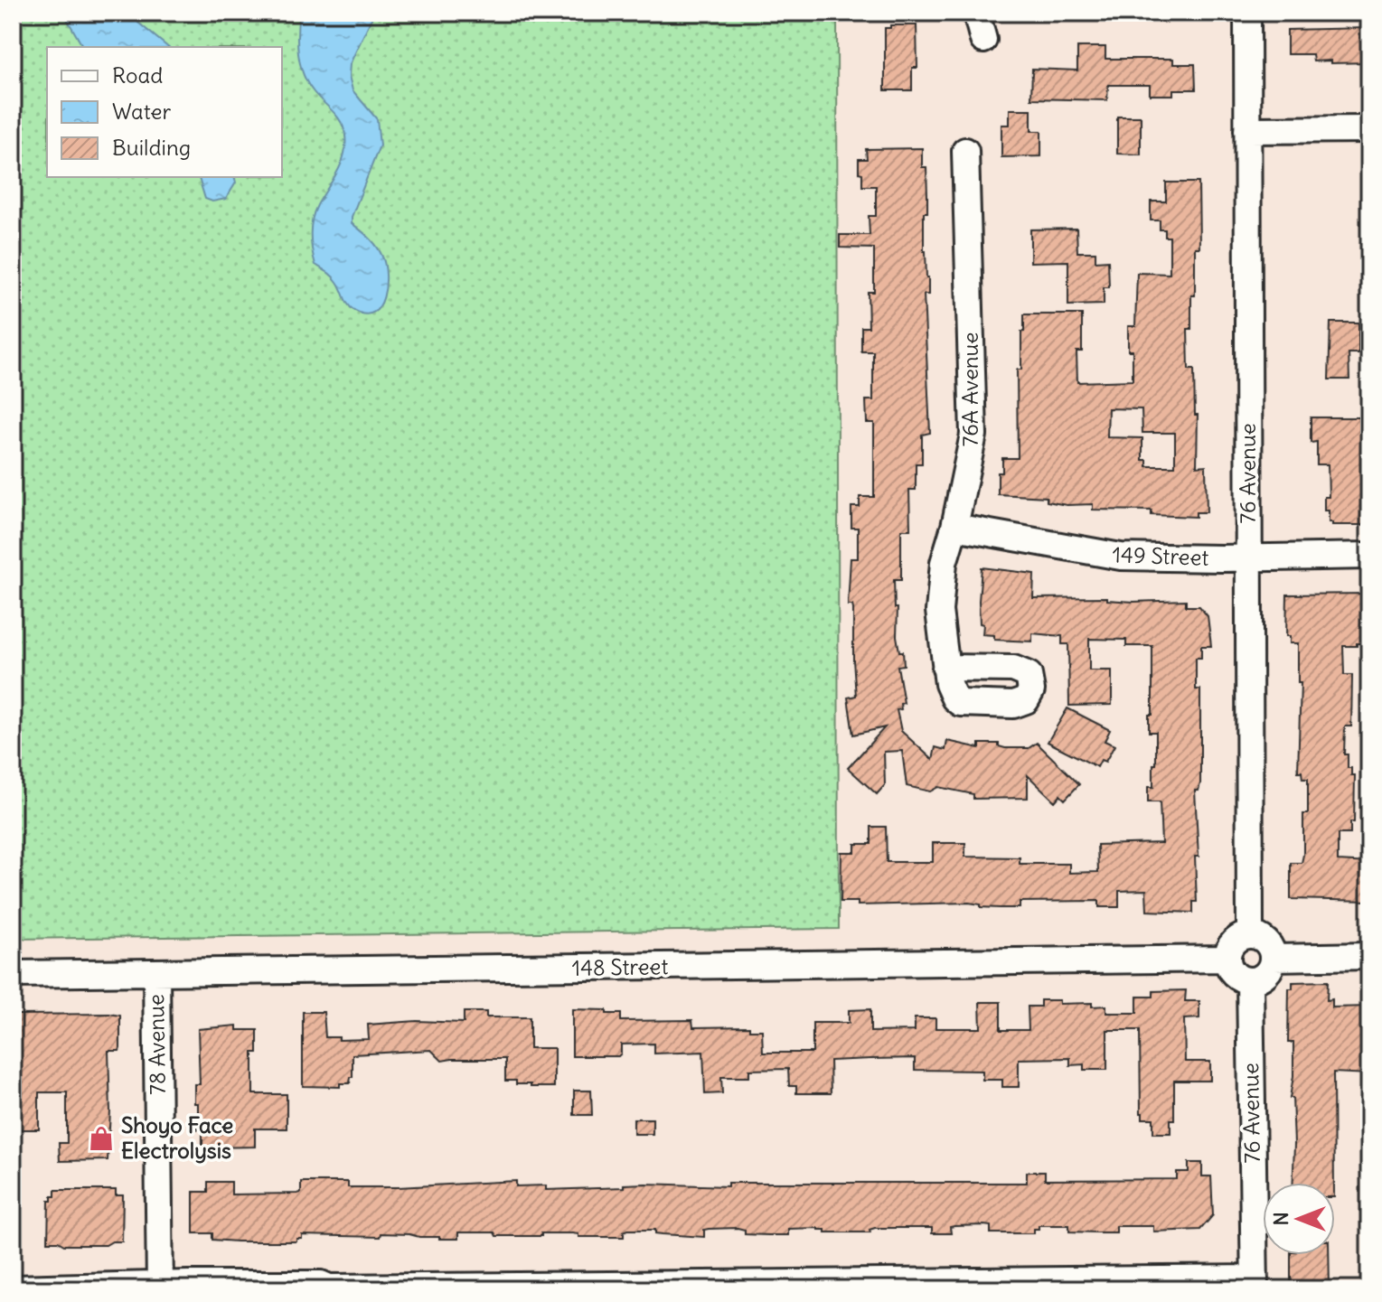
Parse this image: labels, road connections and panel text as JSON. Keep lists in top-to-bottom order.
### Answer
{
  "streets": {
    "street": [
      "76A Avenue",
      "76 Avenue",
      "149 Street",
      "148 Street",
      "78 Avenue"
    ]
  },
  "crossings": [
    ["76A Avenue", "149 Street"],
    ["76 Avenue", "149 Street"],
    ["76 Avenue", "148 Street"],
    ["148 Street", "78 Avenue"]
  ],
  "places": {
    "shop": ["Shoyo Face Electrolysis"]
  },
  "legend": ["Road", "Water", "Building"],
  "north": "left"
}
